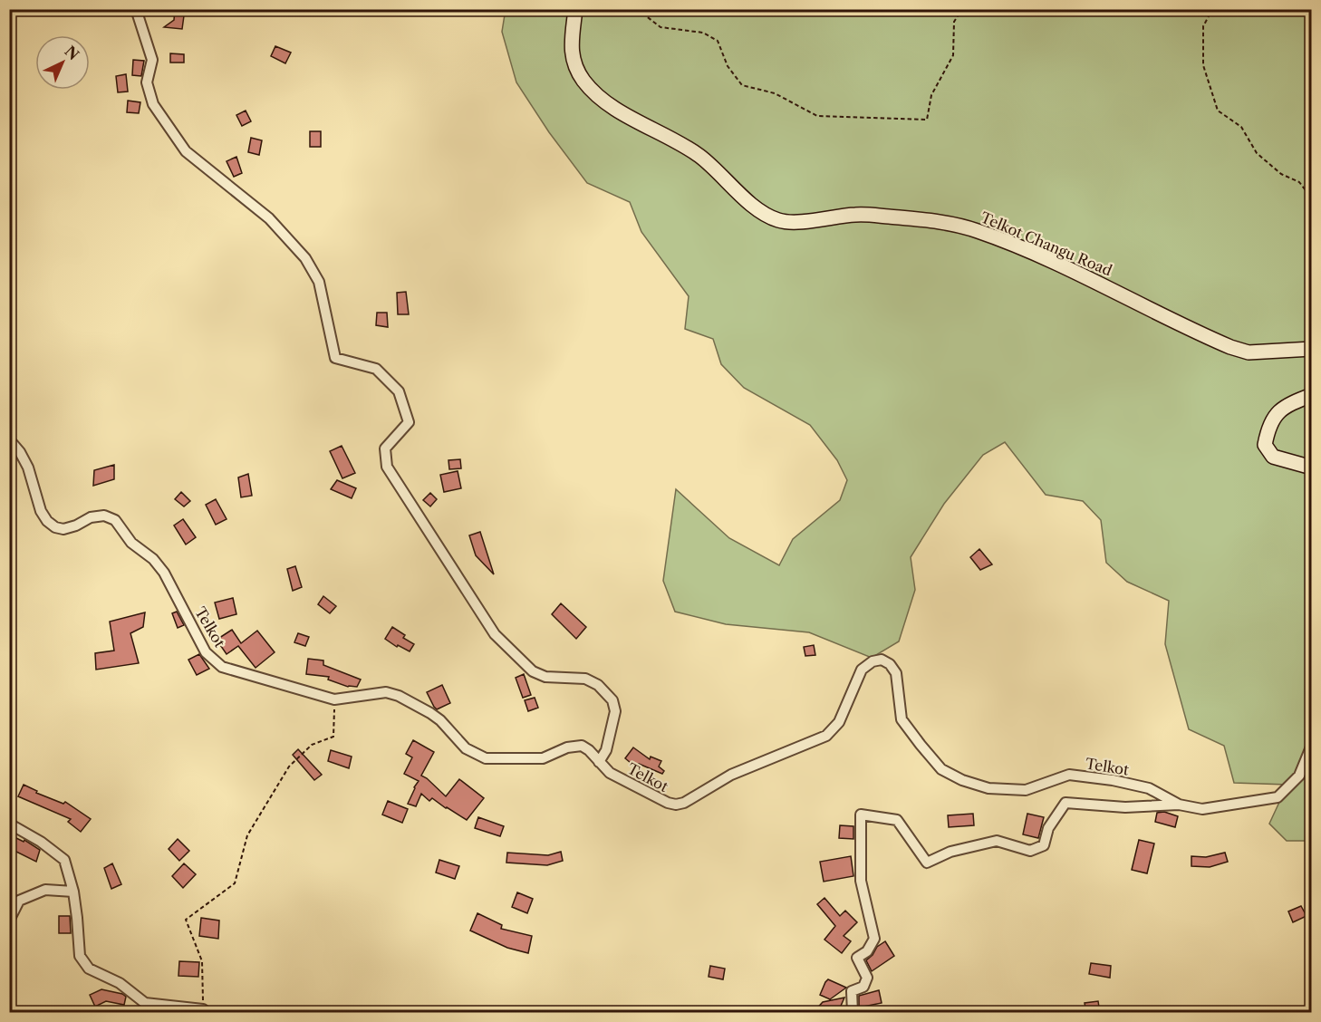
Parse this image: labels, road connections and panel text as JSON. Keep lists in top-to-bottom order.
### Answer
{
  "streets": {
    "street": ["Telkot Changu Road", "Telkot"]
  },
  "north": "top right"
}
